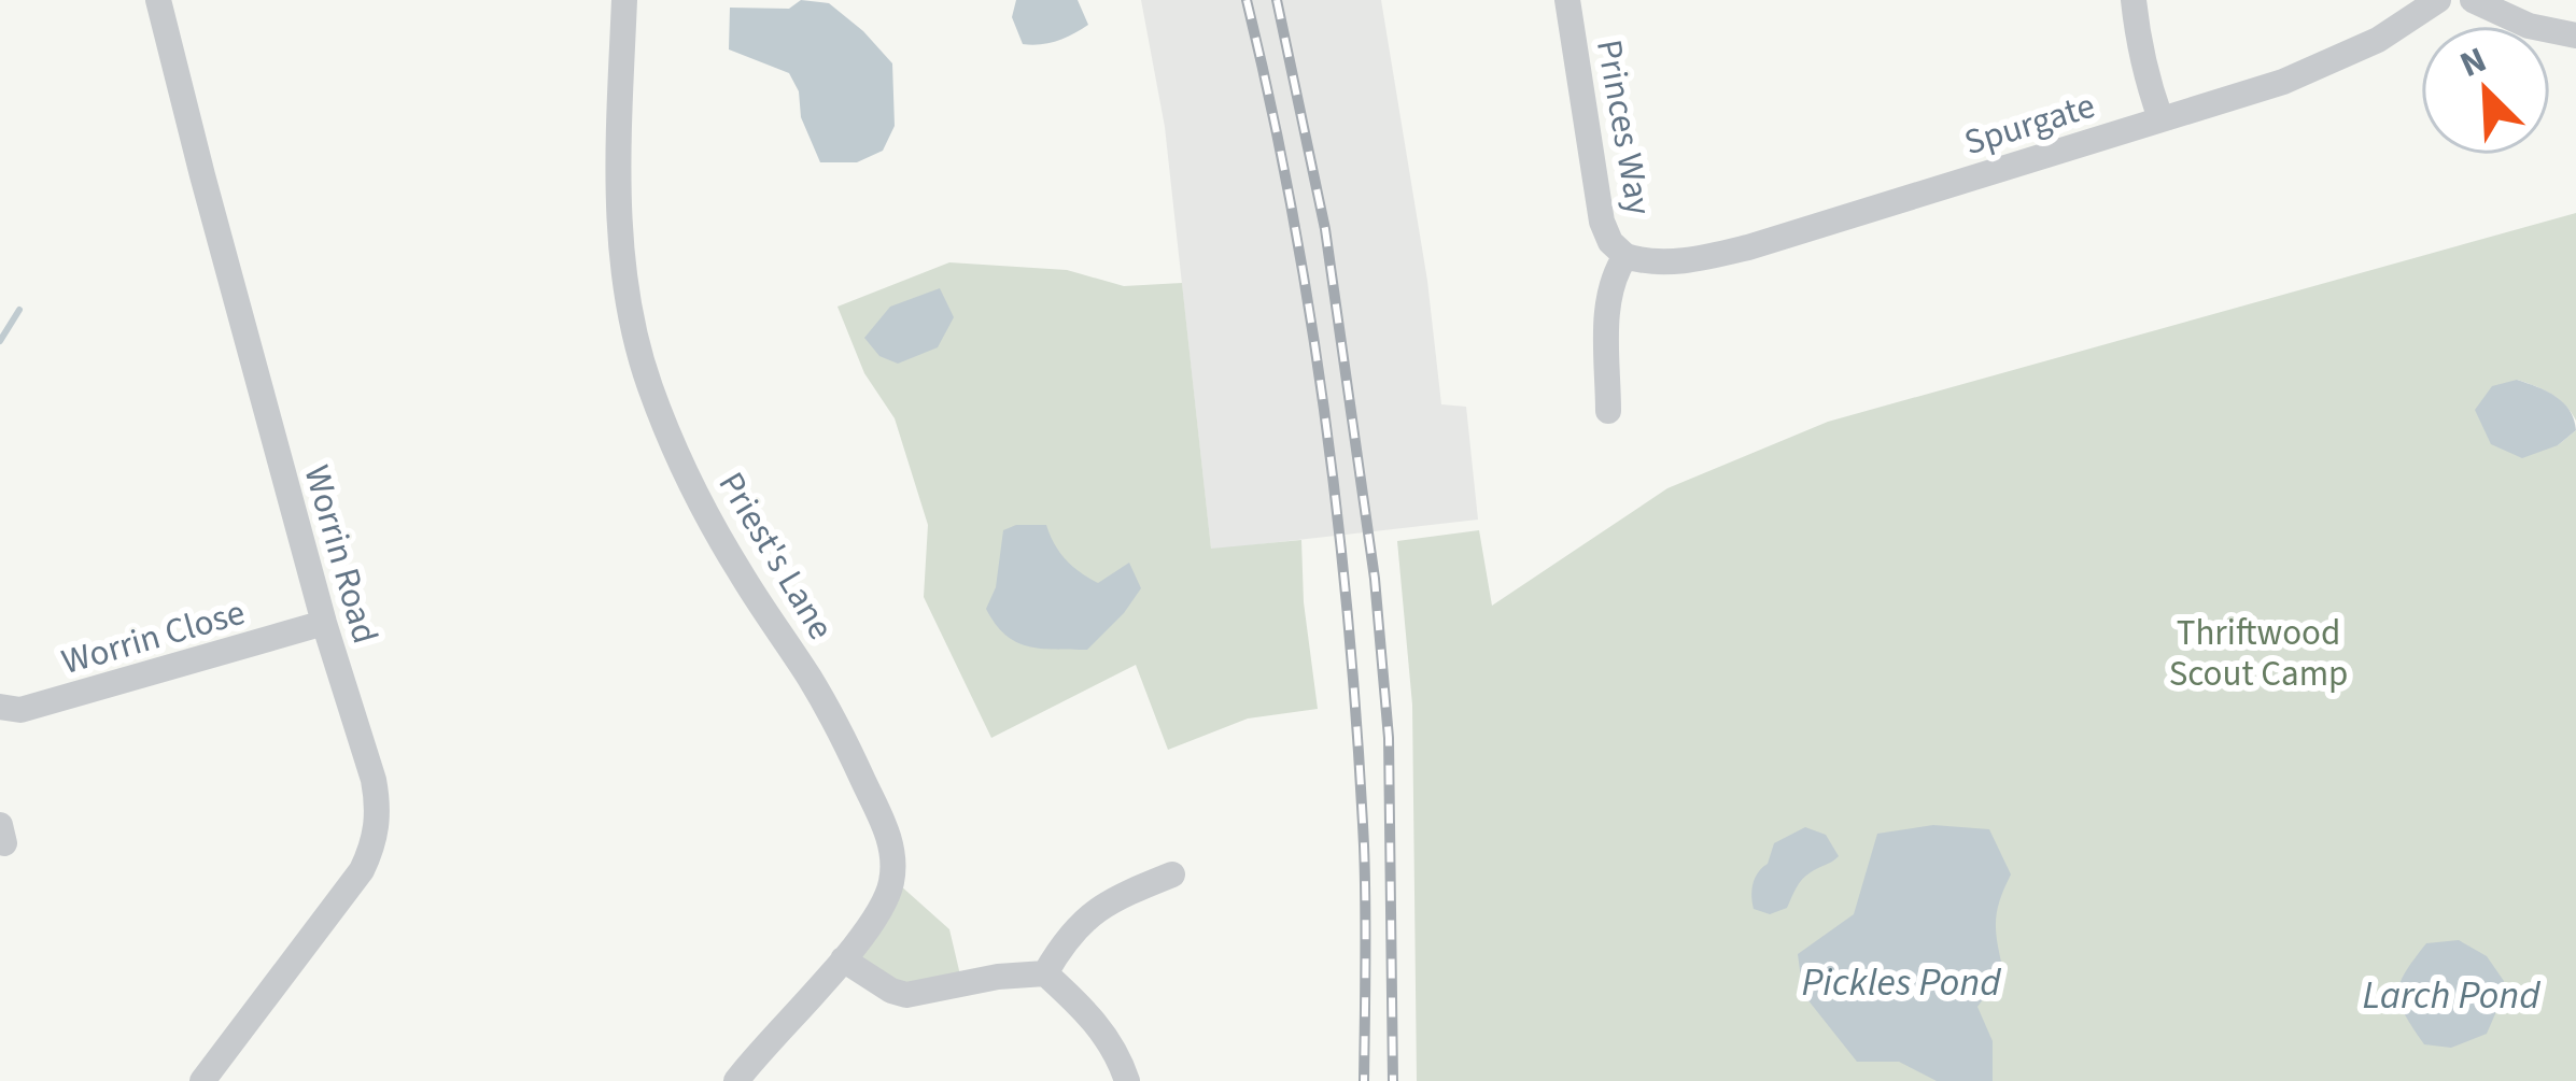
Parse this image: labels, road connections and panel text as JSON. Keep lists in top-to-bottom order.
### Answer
{
  "streets": {
    "street": [
      "Spurgate",
      "Princes Way",
      "Worrin Road",
      "Priest's Lane",
      "Worrin Close"
    ]
  },
  "crossings": [
    ["Spurgate", "Princes Way"],
    ["Worrin Road", "Worrin Close"]
  ],
  "water": ["Pickles Pond", "Larch Pond"],
  "parks": ["Thriftwood Scout Camp"],
  "north": "top left"
}
